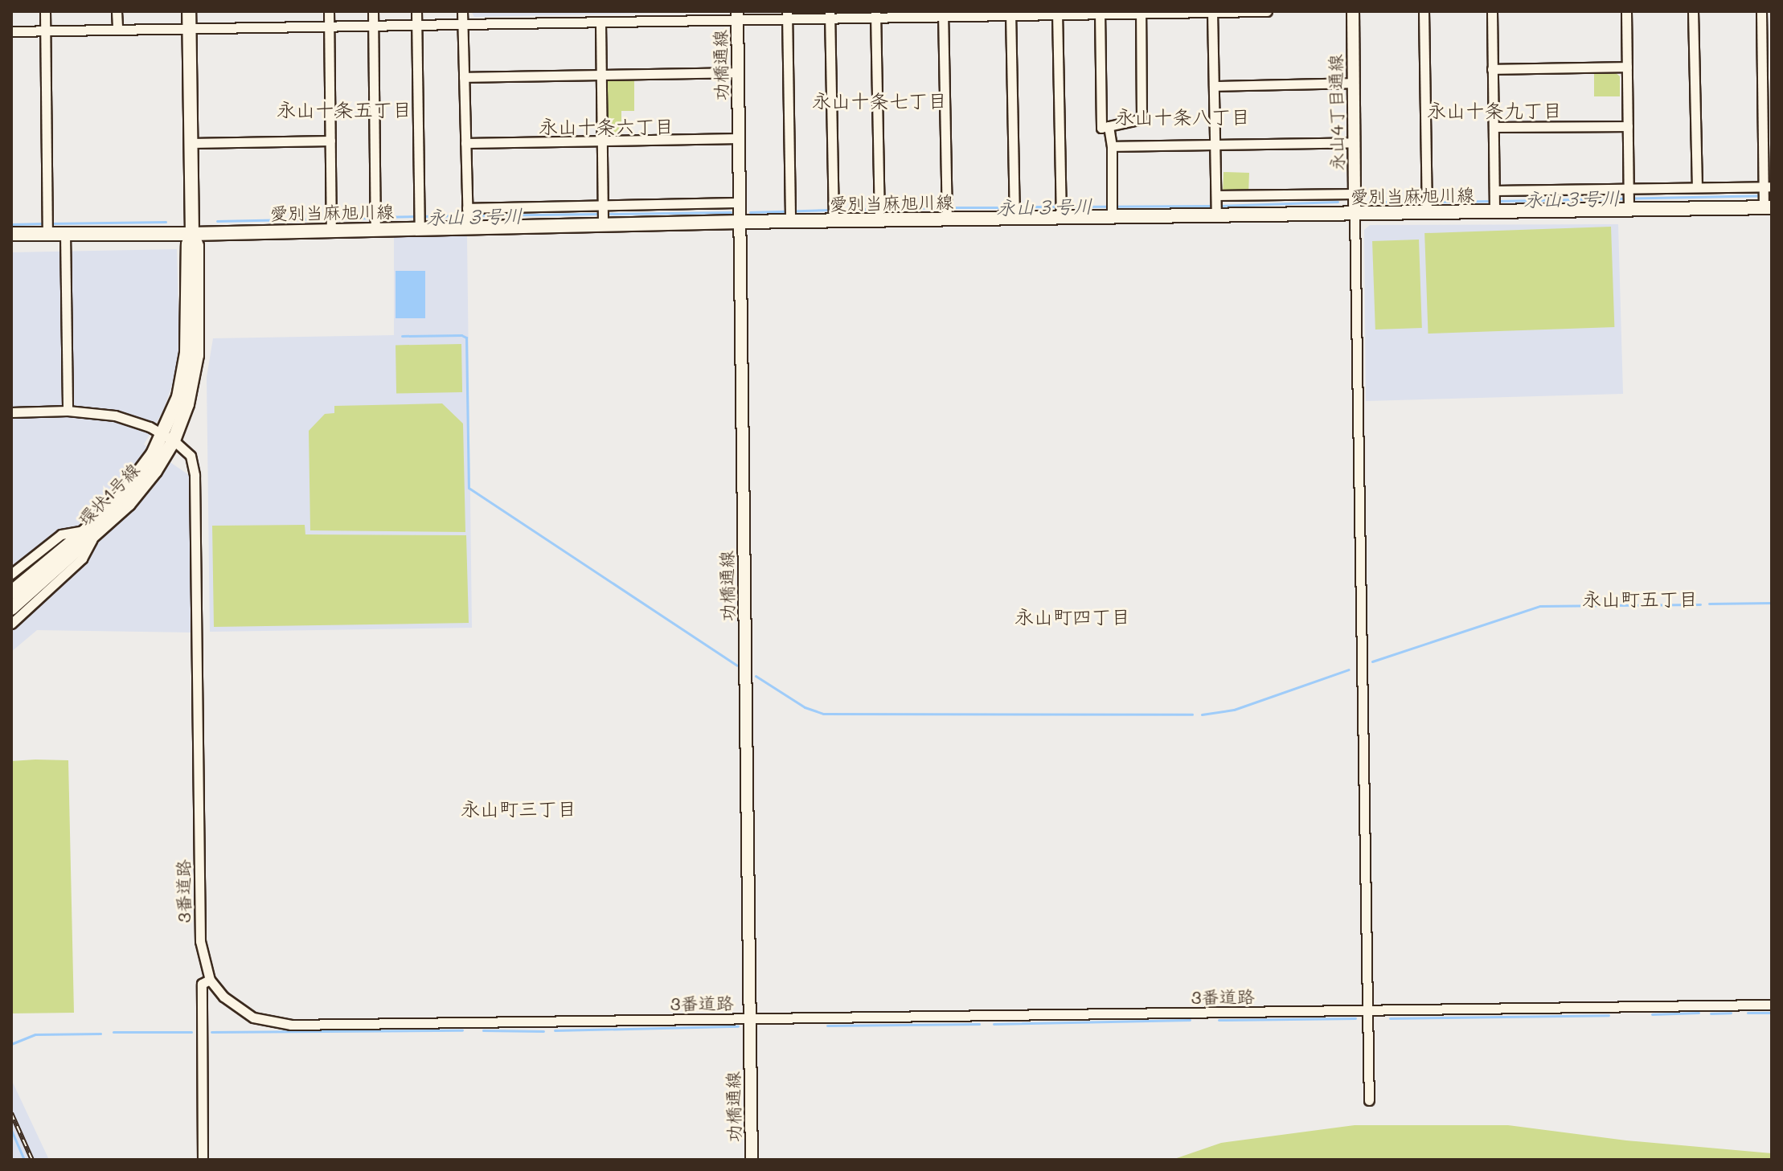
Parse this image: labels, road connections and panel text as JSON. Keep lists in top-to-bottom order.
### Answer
{
  "streets": {
    "main road": ["愛別当麻旭川線", "環状1号線"],
    "street": ["功橋通線", "永山4丁目通線", "3番道路"]
  },
  "crossings": [
    ["功橋通線", "愛別当麻旭川線"],
    ["功橋通線", "3番道路"],
    ["永山4丁目通線", "愛別当麻旭川線"],
    ["愛別当麻旭川線", "環状1号線"],
    ["環状1号線", "3番道路"]
  ],
  "districts": [
    "永山十条七丁目",
    "永山十条五丁目",
    "永山十条九丁目",
    "永山十条八丁目",
    "永山十条六丁目",
    "永山町五丁目",
    "永山町四丁目",
    "永山町三丁目"
  ],
  "water": ["永山３号川"]
}
